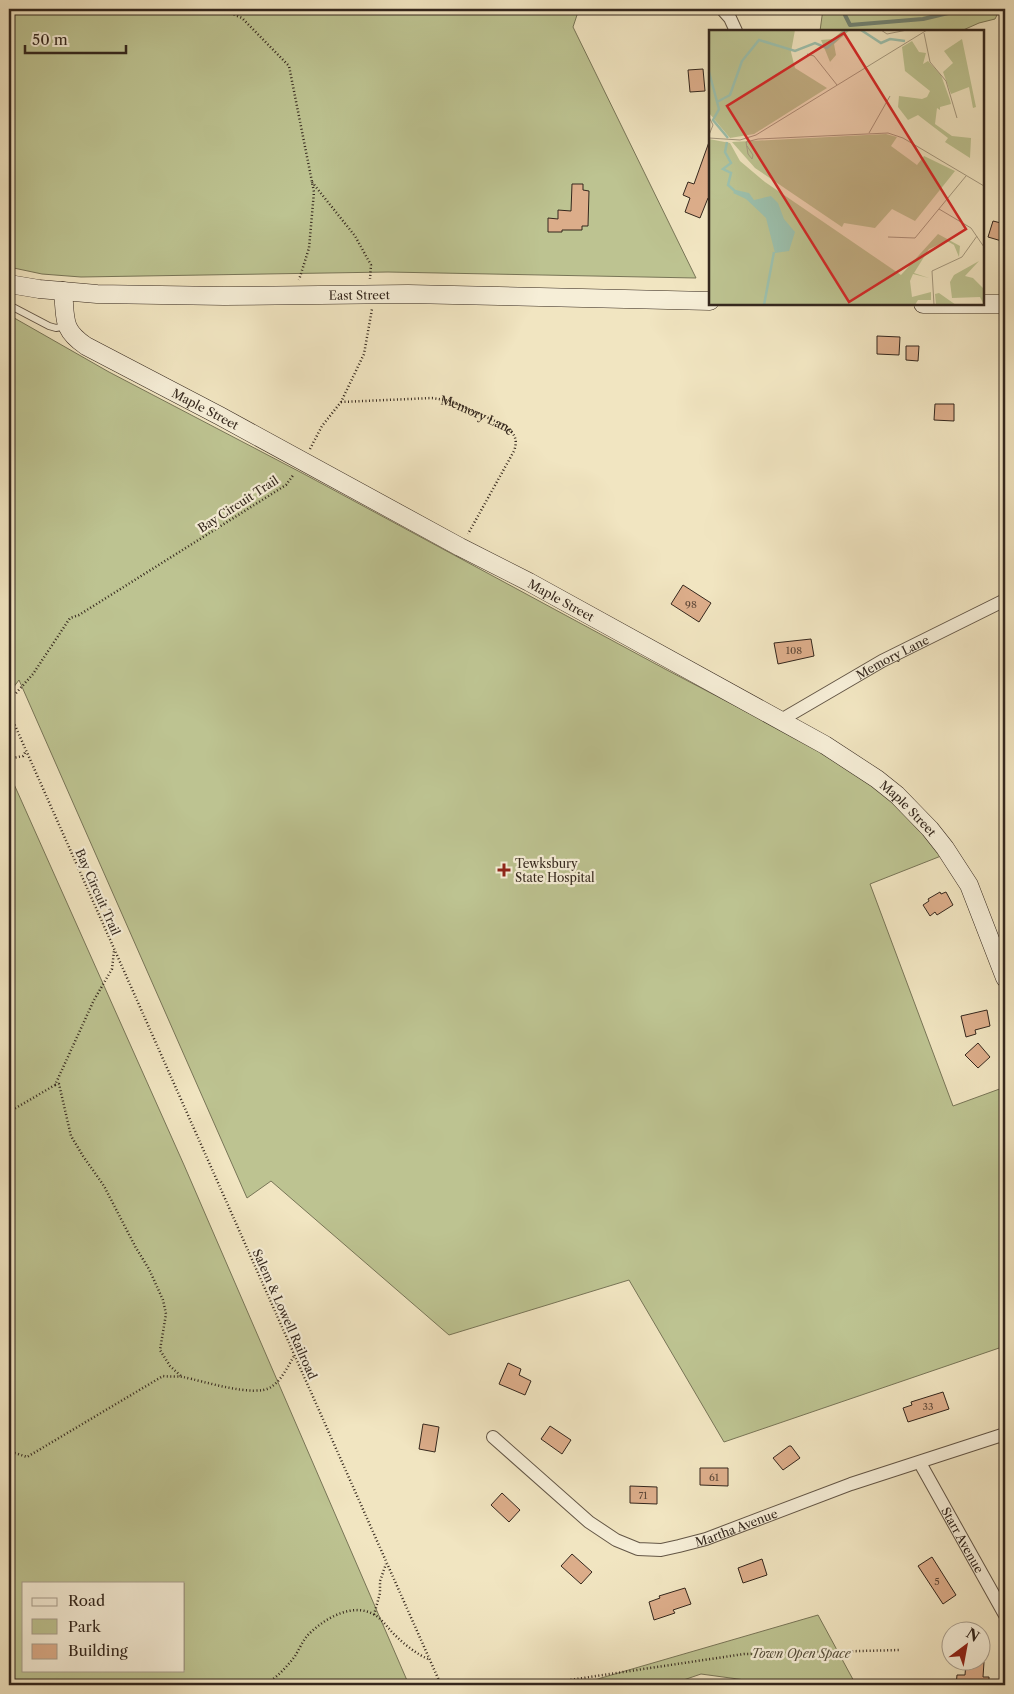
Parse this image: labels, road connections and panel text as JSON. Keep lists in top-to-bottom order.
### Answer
{
  "streets": {
    "street": [
      "East Street",
      "Maple Street",
      "Memory Lane",
      "Martha Avenue",
      "Starr Avenue"
    ],
    "path": ["Bay Circuit Trail", "Salem & Lowell Railroad"]
  },
  "crossings": [
    ["East Street", "Bay Circuit Trail"],
    ["Maple Street", "Memory Lane"],
    ["Maple Street", "Bay Circuit Trail"],
    ["Memory Lane", "Bay Circuit Trail"],
    ["Bay Circuit Trail", "Salem & Lowell Railroad"],
    ["Martha Avenue", "Starr Avenue"]
  ],
  "parks": ["Town Open Space"],
  "places": {
    "health": ["Tewksbury State Hospital"]
  },
  "house_numbers": [
    "98",
    "108",
    "33",
    "61",
    "71",
    "5"
  ],
  "legend": ["Road", "Park", "Building"],
  "scale_bar": "50 m",
  "north": "top right"
}
